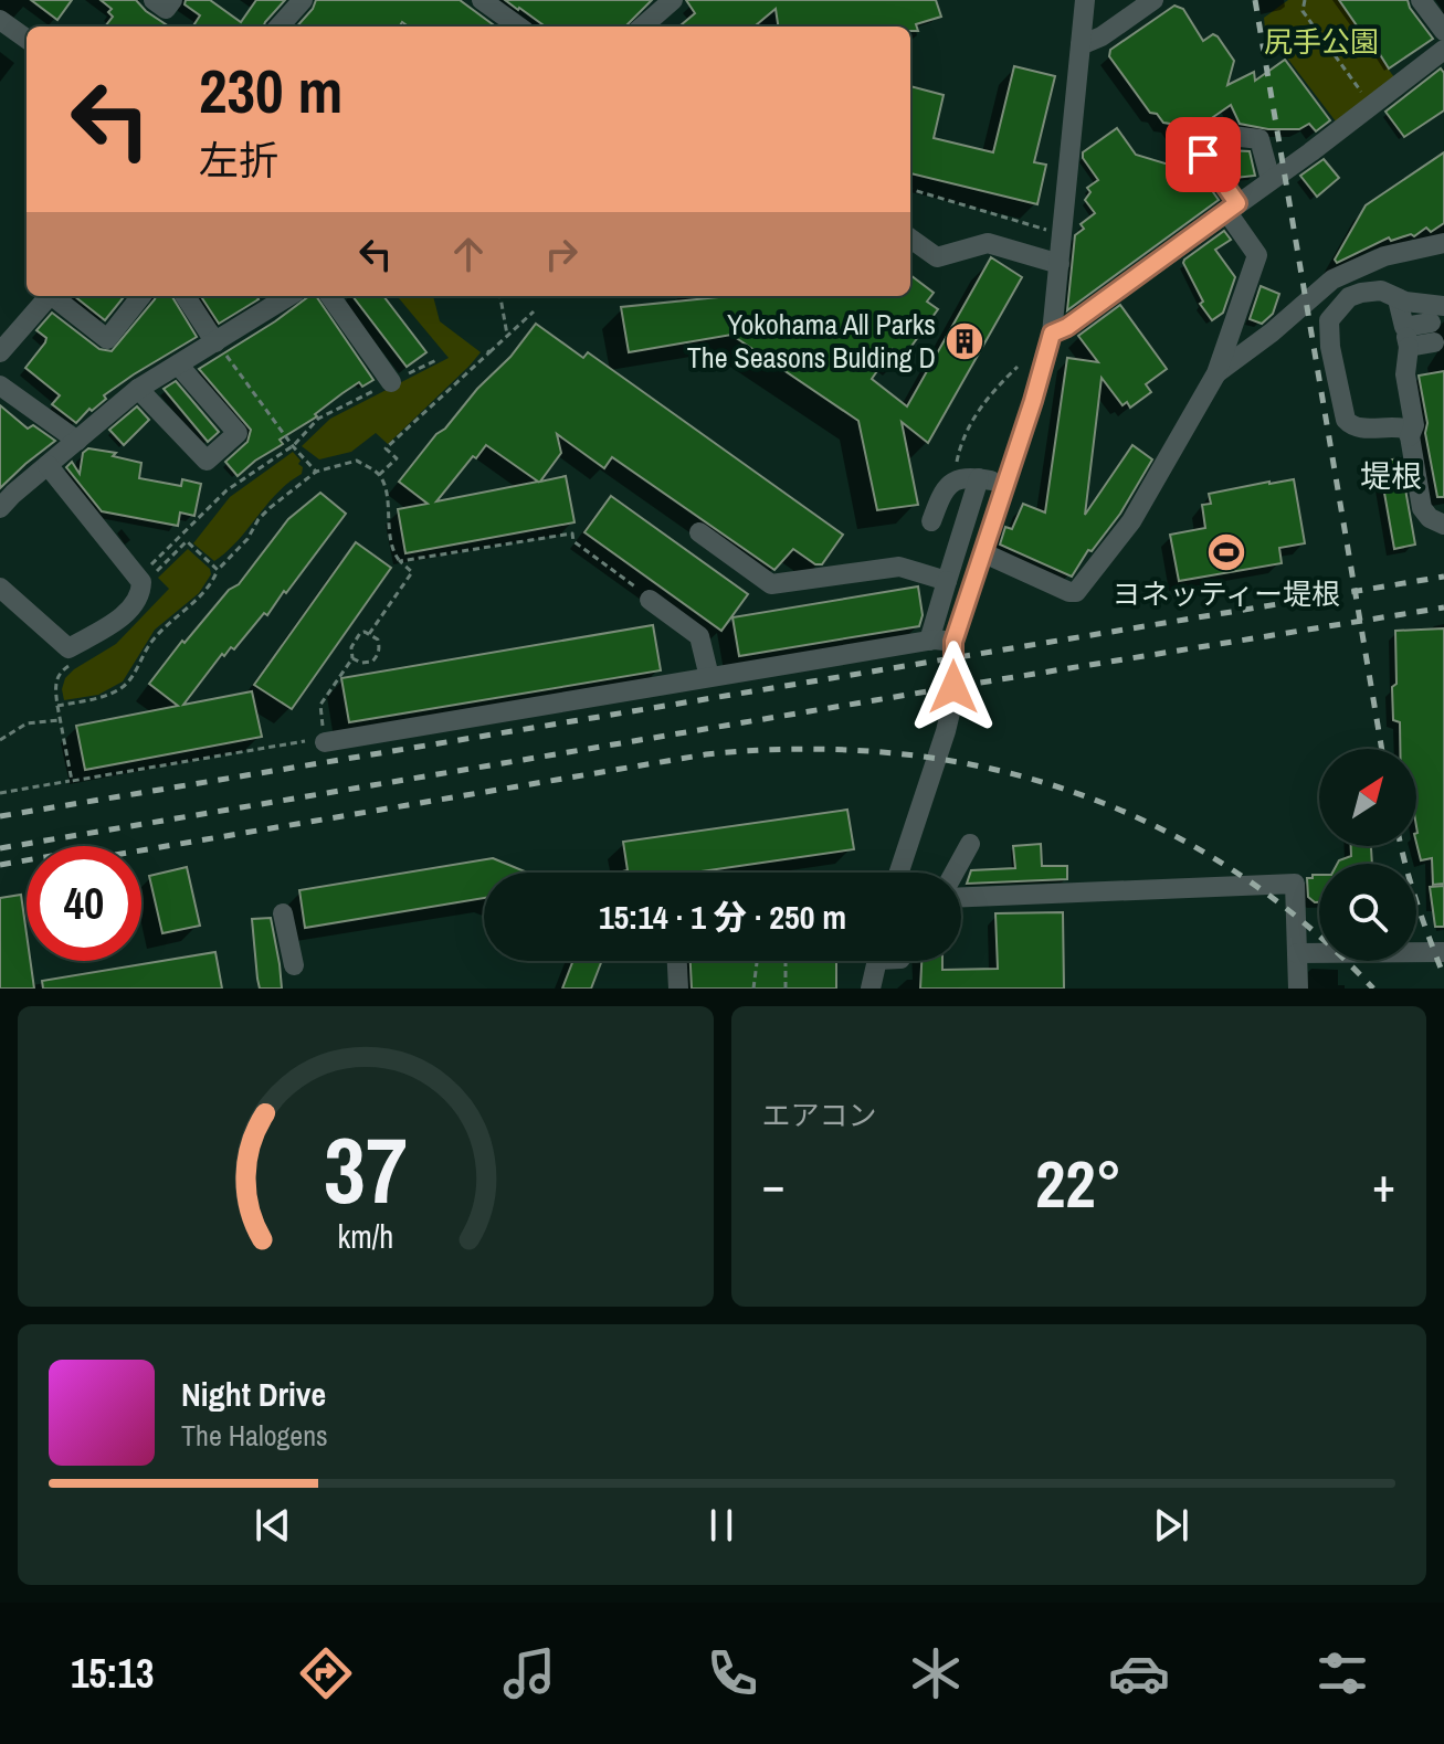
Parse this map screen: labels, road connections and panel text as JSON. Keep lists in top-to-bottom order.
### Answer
{
  "districts": ["堤根"],
  "parks": ["尻手公園"],
  "places": {
    "building": ["Yokohama All Parks The Seasons Bulding D"],
    "sports": ["ヨネッティー堤根"]
  },
  "north": "top right",
  "page": {
    "turn": ["230 m", "左折"],
    "limit": "40",
    "trip": "15:14 · 1 分 · 250 m",
    "tile": "エアコン",
    "heat": ["−", "22°", "+"],
    "song": ["Night Drive", "The Halogens"],
    "tabs": "15:13",
    "gauge": ["37", "km/h"]
  }
}
